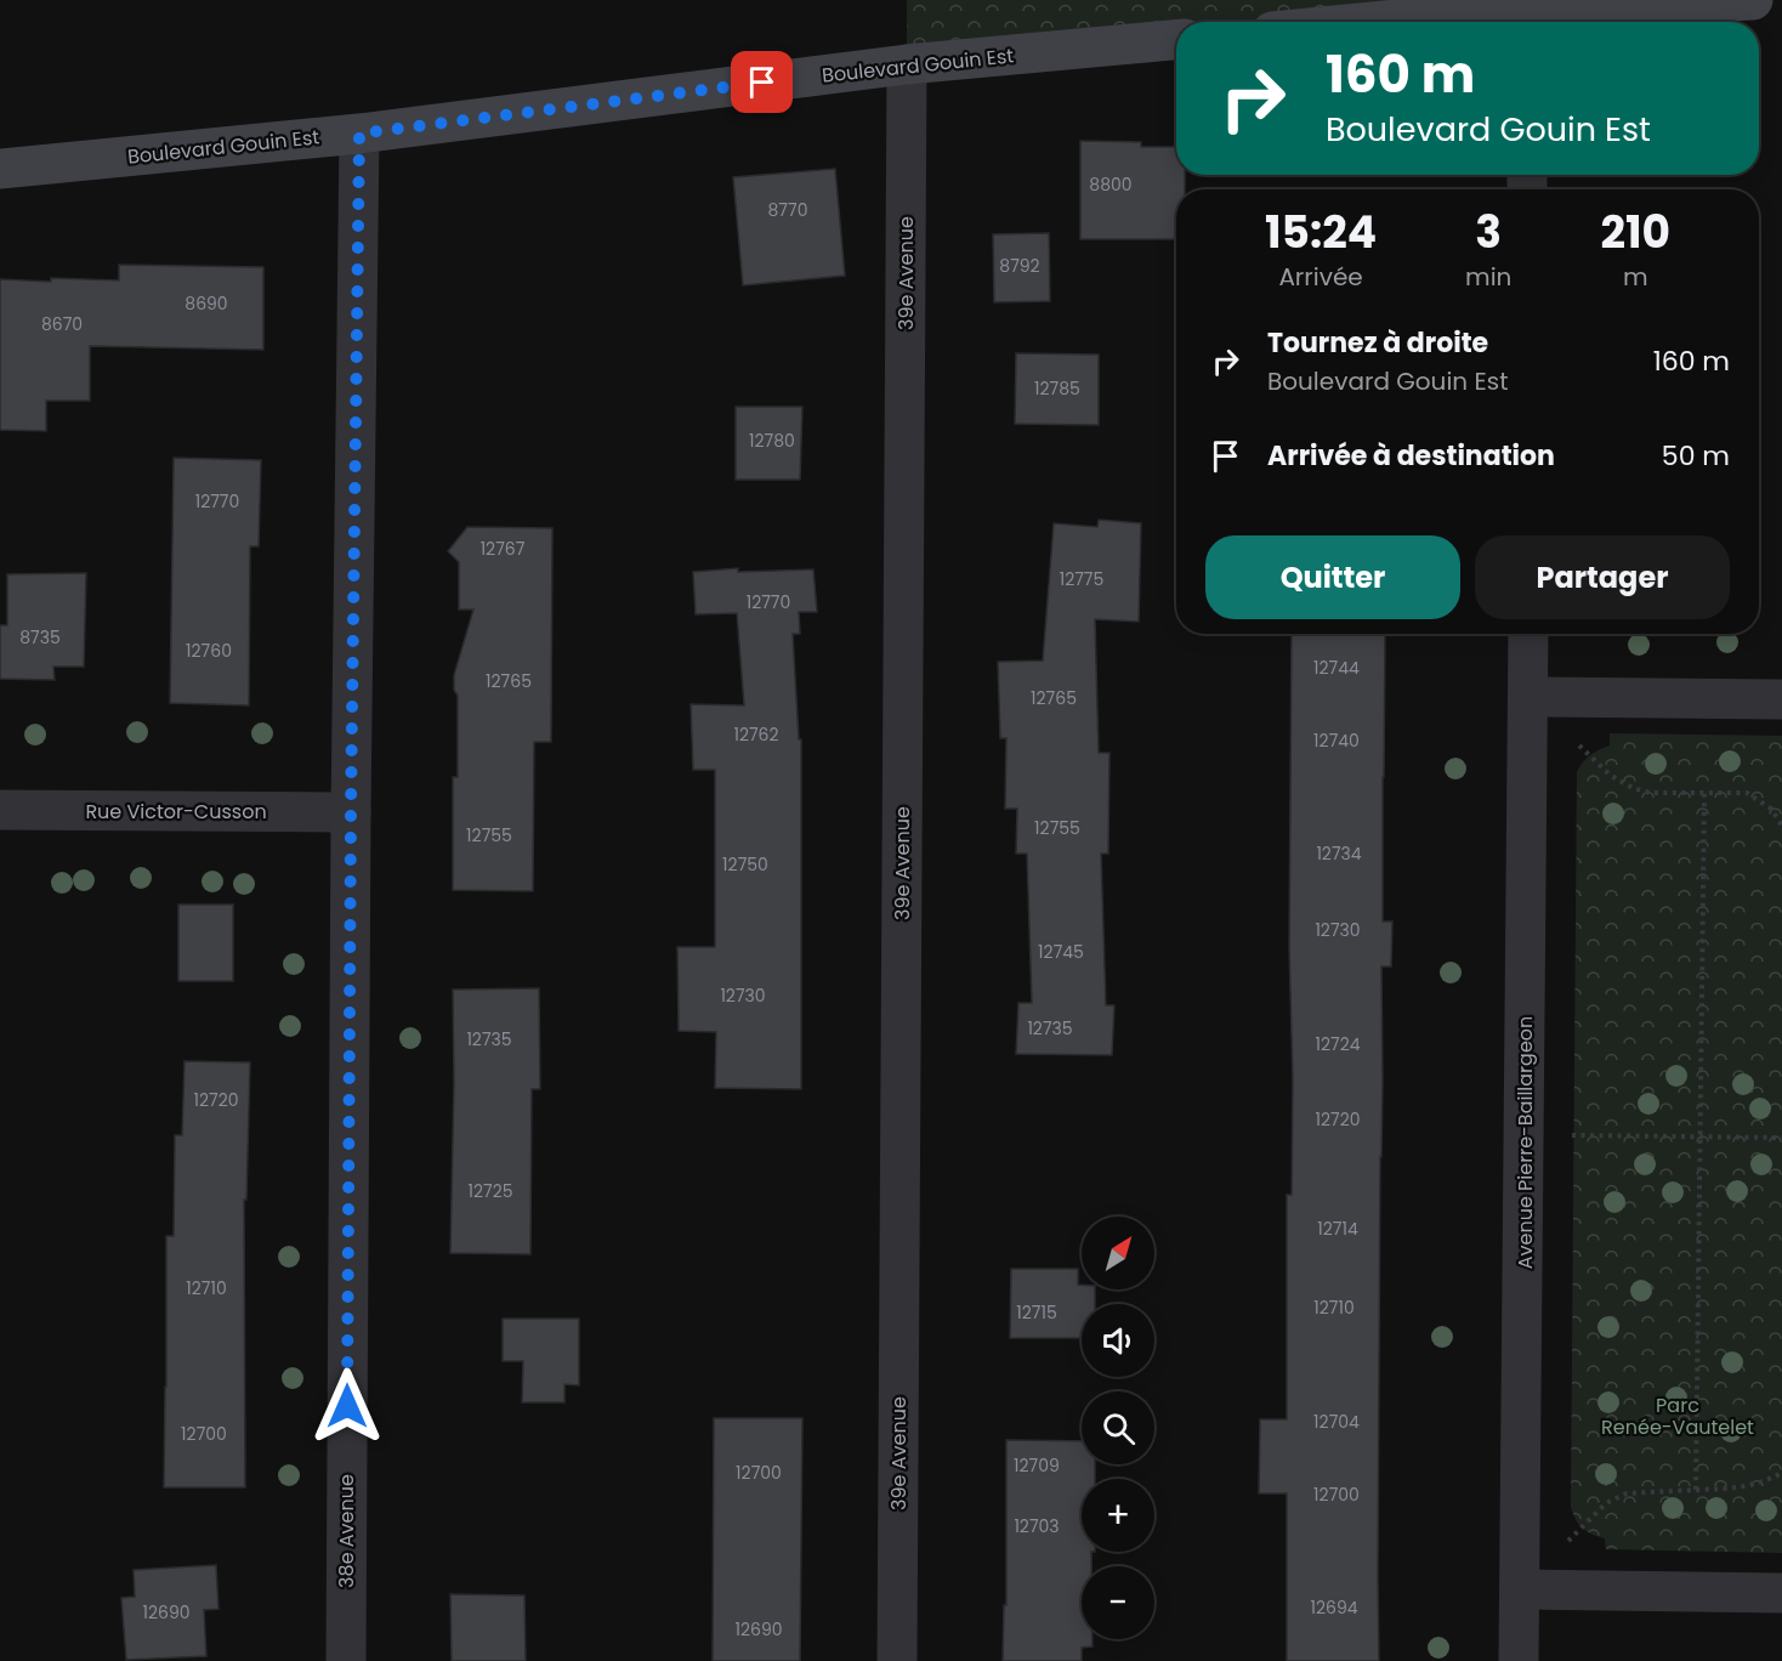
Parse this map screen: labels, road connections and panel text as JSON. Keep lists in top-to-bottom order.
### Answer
{
  "streets": {
    "street": [
      "Boulevard Gouin Est",
      "39e Avenue",
      "Rue Victor-Cusson",
      "Avenue Pierre-Baillargeon",
      "38e Avenue"
    ]
  },
  "crossings": [
    ["Boulevard Gouin Est", "39e Avenue"],
    ["Boulevard Gouin Est", "38e Avenue"],
    ["Rue Victor-Cusson", "38e Avenue"]
  ],
  "parks": ["Parc Renée-Vautelet"],
  "house_numbers": [
    "8800",
    "8770",
    "8792",
    "8690",
    "8670",
    "12785",
    "12780",
    "12770",
    "12767",
    "12775",
    "12770",
    "8735",
    "12760",
    "12744",
    "12765",
    "12765",
    "12762",
    "12740",
    "12755",
    "12755",
    "12734",
    "12750",
    "12730",
    "12745",
    "12730",
    "12735",
    "12735",
    "12724",
    "12720",
    "12720",
    "12725",
    "12714",
    "12710",
    "12710",
    "12715",
    "12704",
    "12700",
    "12709",
    "12700",
    "12700",
    "12703",
    "12694",
    "12690",
    "12690"
  ],
  "north": "top right",
  "page": {
    "turn": ["160 m", "Boulevard Gouin Est"],
    "eta": [
      "15:24",
      "Arrivée",
      "3",
      "min",
      "210",
      "m"
    ],
    "list": [
      {
        "name": "Tournez à droite",
        "note": "Boulevard Gouin Est",
        "value": "160 m"
      },
      {
        "name": "Arrivée à destination",
        "value": "50 m"
      }
    ],
    "buttons": ["Quitter", "Partager"],
    "map_buttons": ["+", "−"]
  }
}
